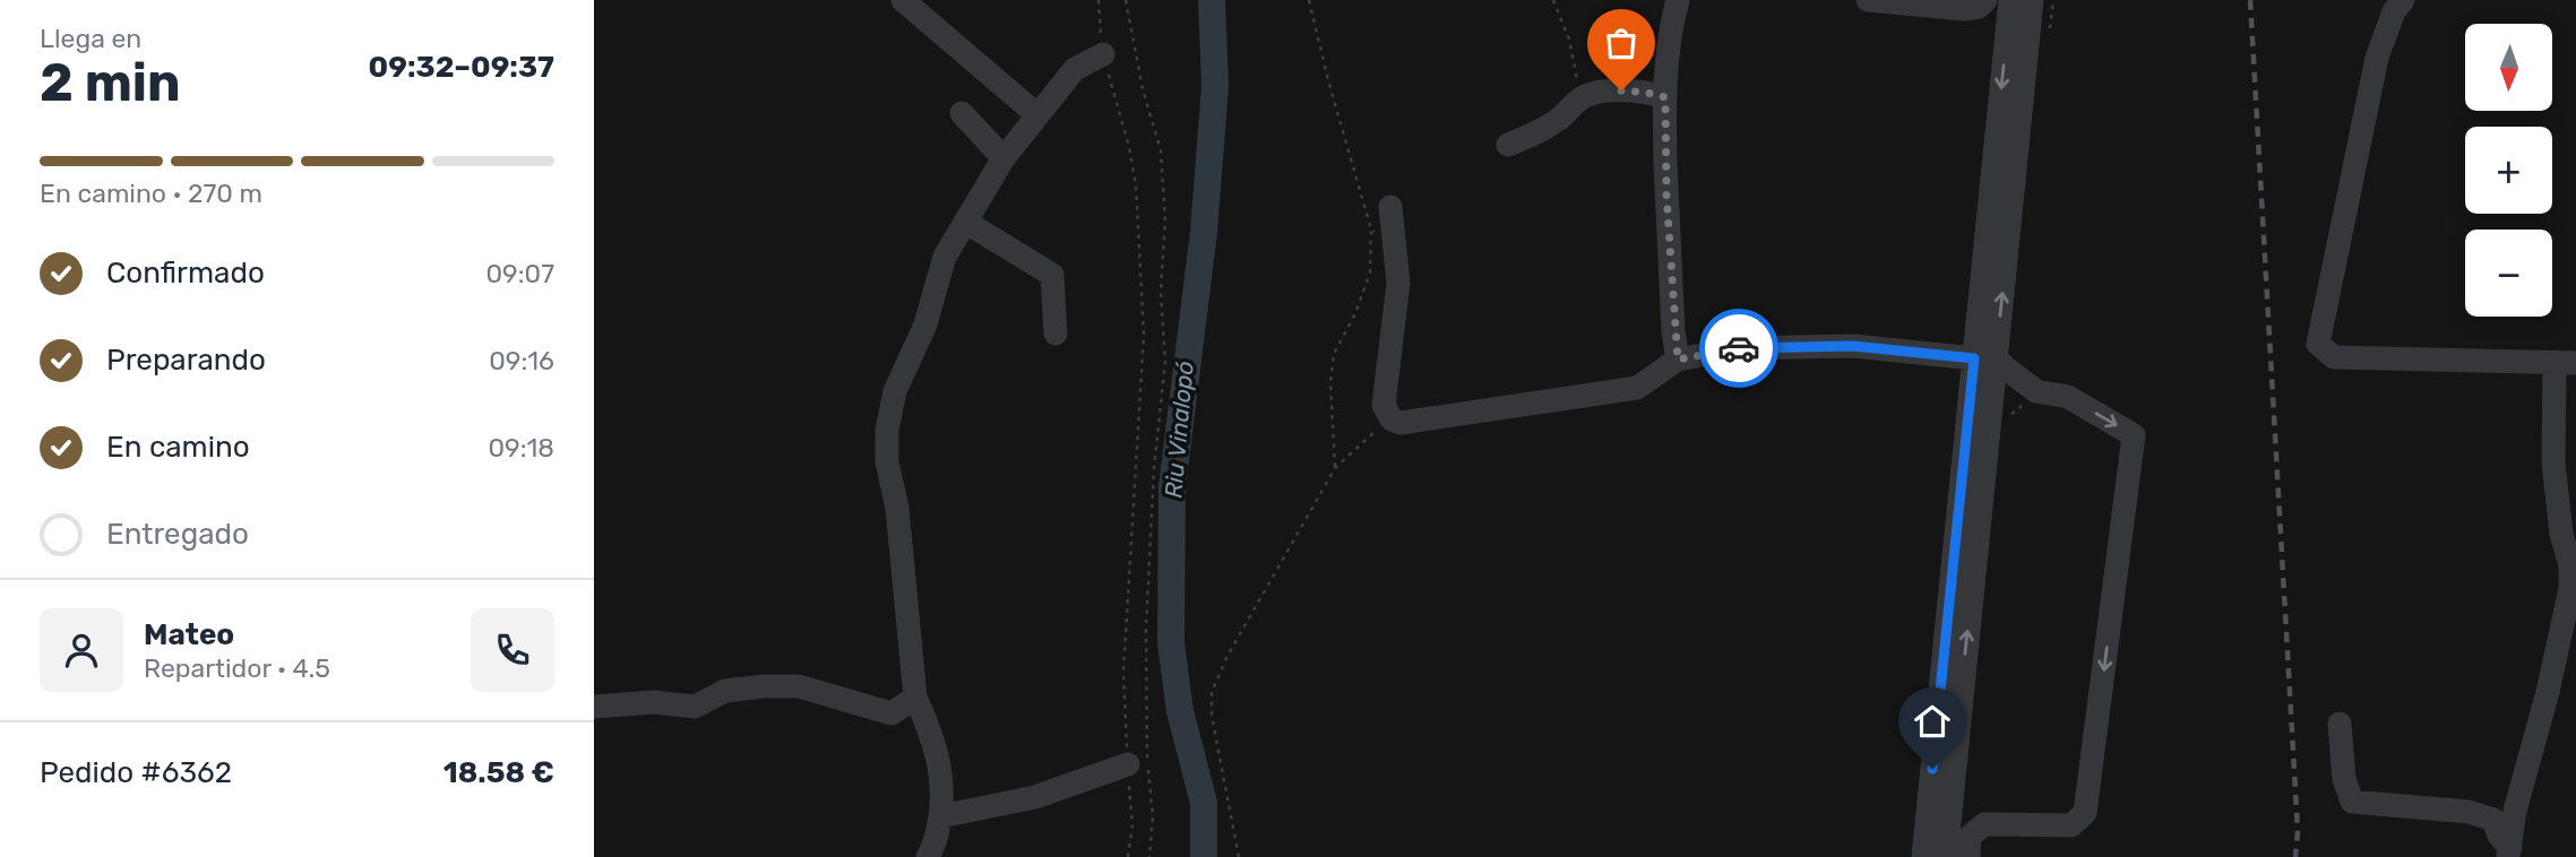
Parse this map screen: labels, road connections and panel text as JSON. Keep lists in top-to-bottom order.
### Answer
{
  "water": ["Riu Vinalopó"],
  "north": "bottom",
  "page": {
    "heading": ["2 min", "Llega en", "09:32–09:37"],
    "panel": [
      "Mateo",
      "Repartidor · 4.5",
      "Pedido #6362",
      "18.58 €"
    ],
    "map_buttons": ["+", "−"],
    "bar": "En camino · 270 m",
    "list": [
      ["Confirmado", "09:07"],
      ["Preparando", "09:16"],
      ["En camino", "09:18"],
      "Entregado"
    ]
  }
}
